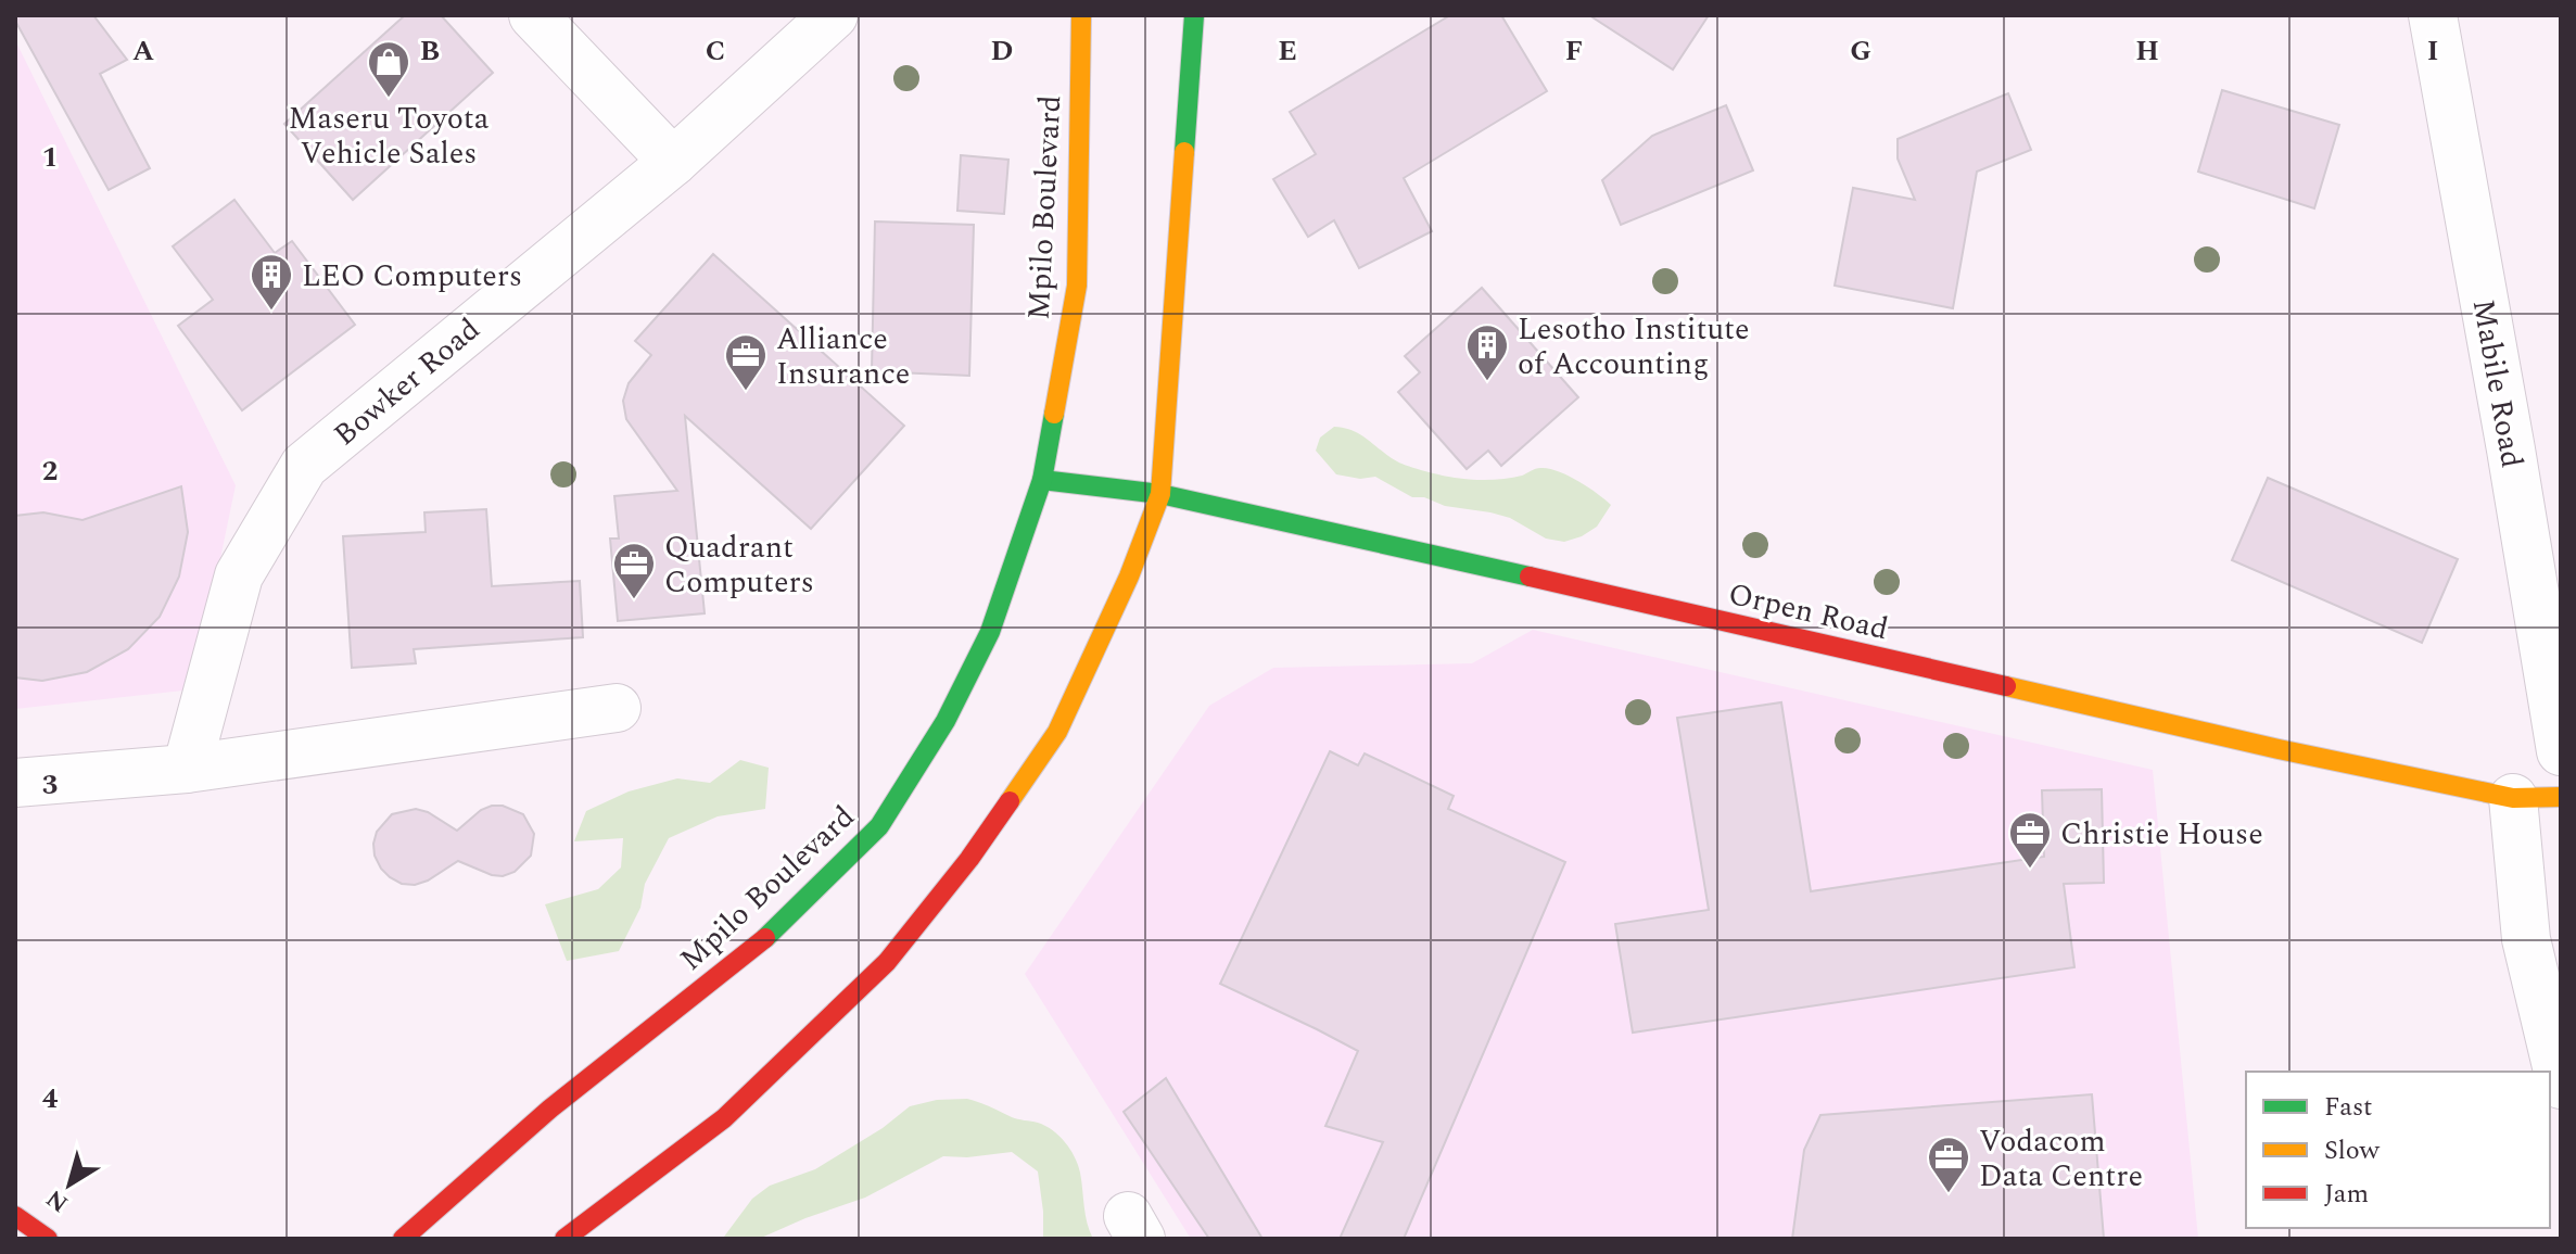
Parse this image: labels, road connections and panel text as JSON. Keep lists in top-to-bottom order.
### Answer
{
  "streets": {
    "main road": ["Mpilo Boulevard", "Orpen Road"],
    "street": ["Bowker Road", "Mabile Road"]
  },
  "crossings": [
    ["Mpilo Boulevard", "Orpen Road"]
  ],
  "places": {
    "shop": ["Maseru Toyota Vehicle Sales"],
    "building": ["LEO Computers", "Lesotho Institute of Accounting"],
    "office": [
      "Alliance Insurance",
      "Quadrant Computers",
      "Christie House",
      "Vodacom Data Centre"
    ]
  },
  "legend": ["Fast", "Slow", "Jam"],
  "north": "bottom left",
  "grid": {
    "columns": [
      "A",
      "B",
      "C",
      "D",
      "E",
      "F",
      "G",
      "H",
      "I"
    ],
    "rows": [
      "1",
      "2",
      "3",
      "4"
    ]
  }
}
